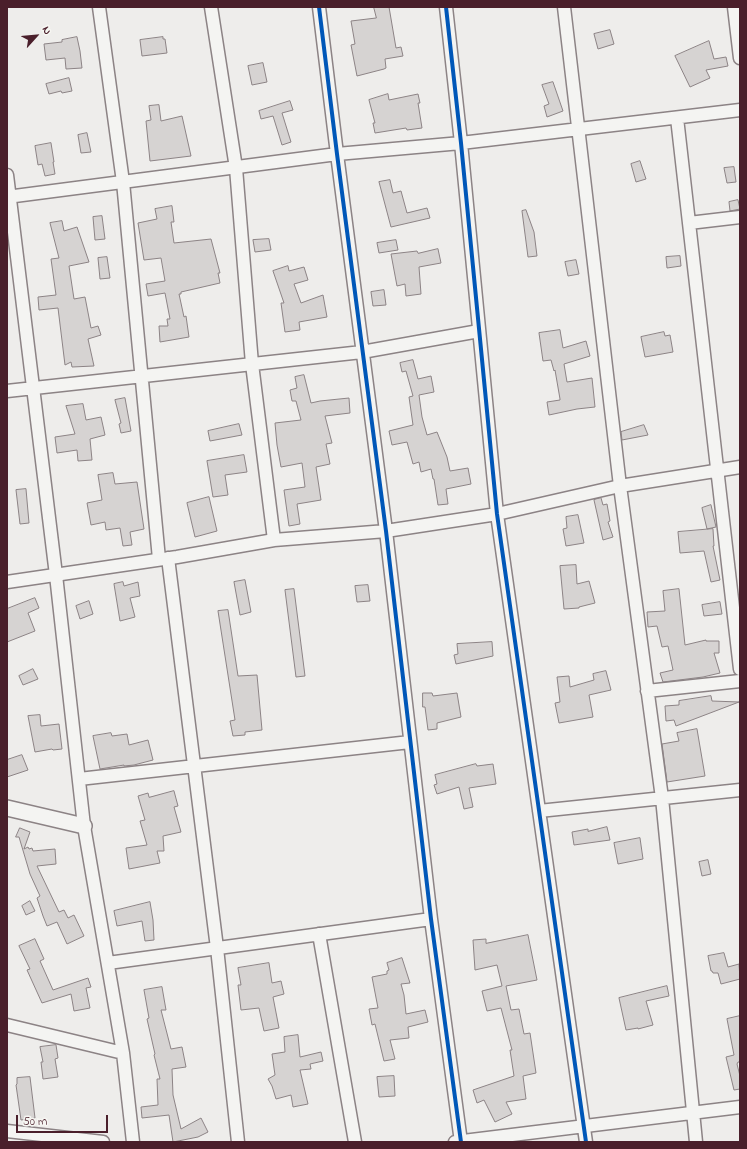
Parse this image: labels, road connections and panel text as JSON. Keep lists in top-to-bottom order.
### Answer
{
  "scale_bar": "50 m",
  "north": "top right"
}
